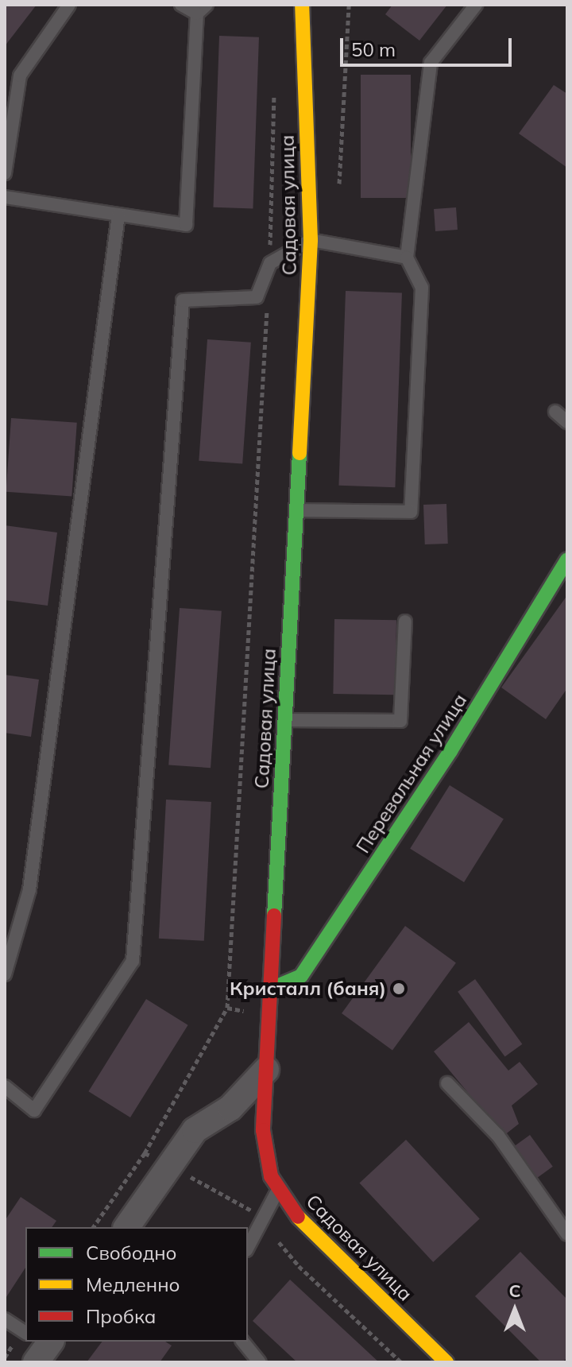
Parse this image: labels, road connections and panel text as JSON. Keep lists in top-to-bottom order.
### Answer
{
  "streets": {
    "street": ["Садовая улица", "Перевальная улица"]
  },
  "crossings": [
    ["Садовая улица", "Перевальная улица"]
  ],
  "places": ["Кристалл (баня)"],
  "legend": ["Свободно", "Медленно", "Пробка"],
  "scale_bar": "50 m",
  "north": "top"
}
